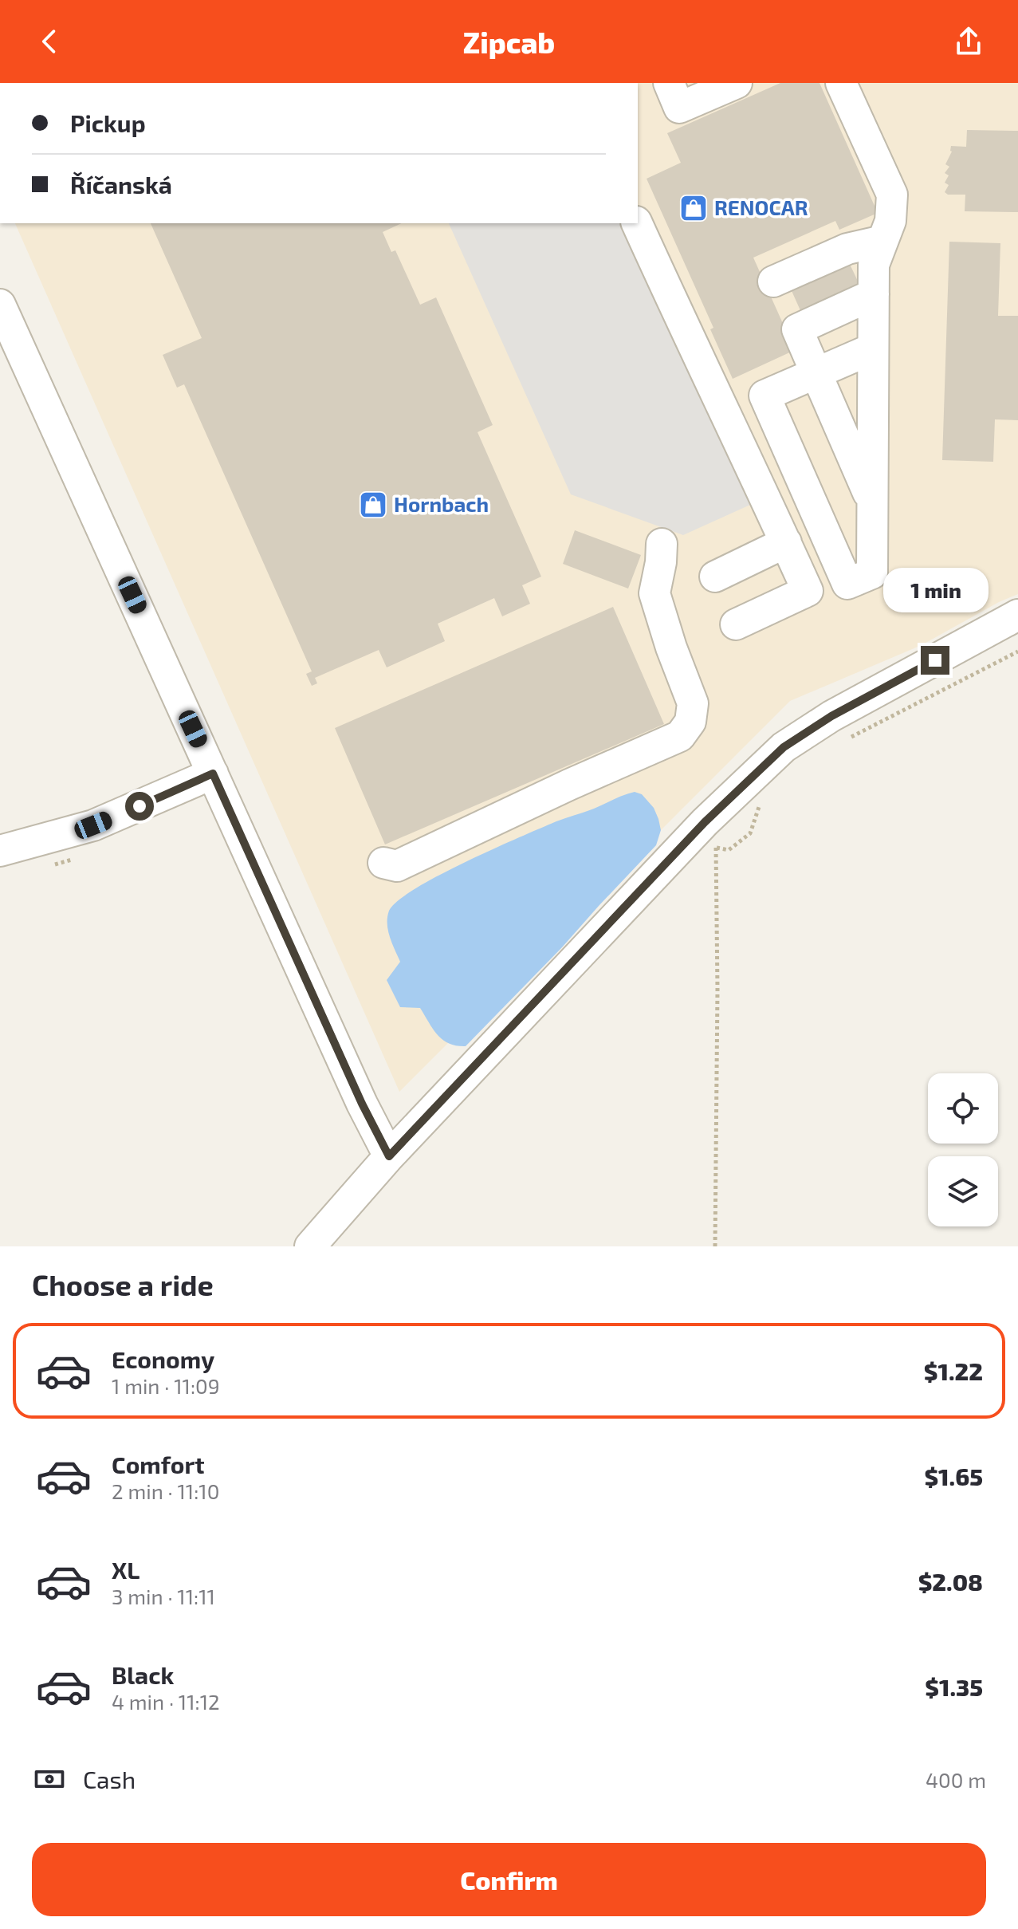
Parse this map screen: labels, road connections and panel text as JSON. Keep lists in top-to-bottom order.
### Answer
{
  "places": {
    "shop": ["RENOCAR", "Hornbach"]
  },
  "page": {
    "header": "Zipcab",
    "banner": ["Pickup", "Říčanská"],
    "bubble": "1 min",
    "heading": "Choose a ride",
    "list": [
      {
        "name": "Economy",
        "note": "1 min · 11:09",
        "value": "$1.22"
      },
      {
        "name": "Comfort",
        "note": "2 min · 11:10",
        "value": "$1.65"
      },
      {
        "name": "XL",
        "note": "3 min · 11:11",
        "value": "$2.08"
      },
      {
        "name": "Black",
        "note": "4 min · 11:12",
        "value": "$1.35"
      }
    ],
    "pay": ["Cash", "400 m"],
    "buttons": "Confirm"
  }
}
